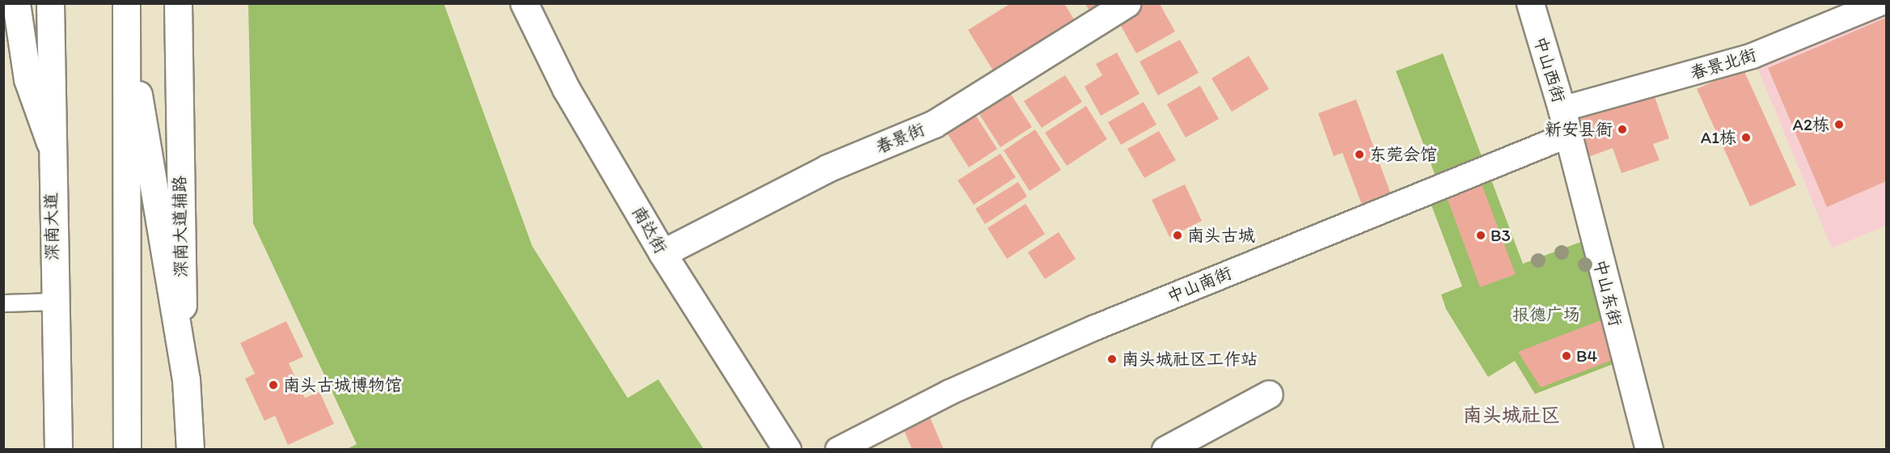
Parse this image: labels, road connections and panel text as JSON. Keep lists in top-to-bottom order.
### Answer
{
  "streets": {
    "street": [
      "春景北街",
      "中山西街",
      "春景街",
      "深南大道",
      "深南大道辅路",
      "南达街",
      "中山南街",
      "中山东街"
    ]
  },
  "crossings": [
    ["春景北街", "中山西街"],
    ["中山西街", "中山南街"],
    ["中山西街", "中山东街"],
    ["春景街", "南达街"],
    ["中山南街", "中山东街"]
  ],
  "districts": ["南头城社区"],
  "parks": ["报德广场"],
  "places": [
    "A2栋",
    "新安县衙",
    "A1栋",
    "东莞会馆",
    "南头古城",
    "B3",
    "B4",
    "南头城社区工作站",
    "南头古城博物馆"
  ]
}
